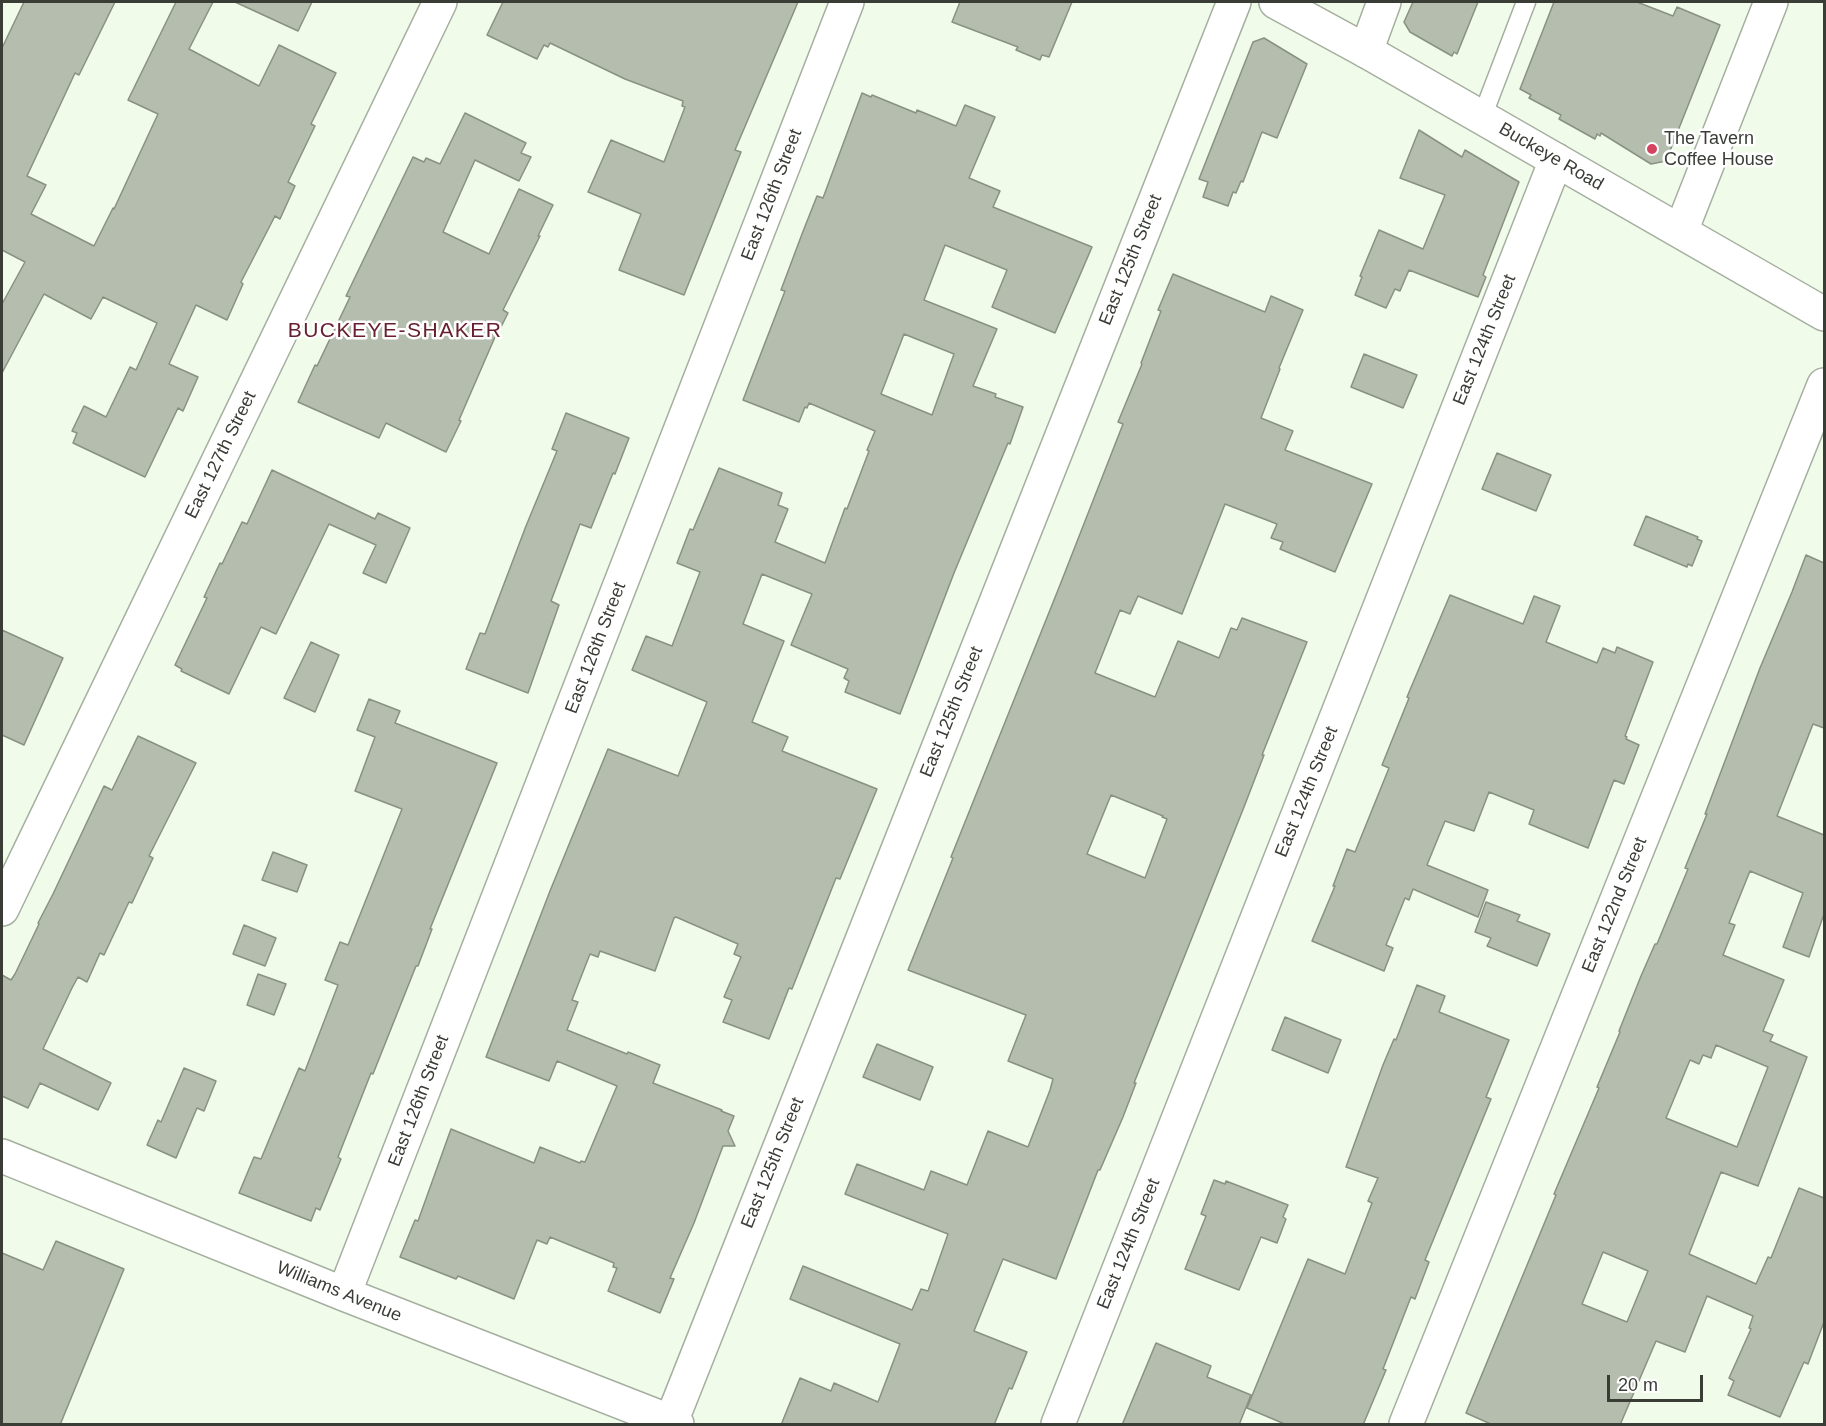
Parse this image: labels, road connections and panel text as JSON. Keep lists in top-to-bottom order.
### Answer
{
  "streets": {
    "street": [
      "Buckeye Road",
      "East 126th Street",
      "East 125th Street",
      "East 124th Street",
      "East 127th Street",
      "East 122nd Street",
      "Williams Avenue"
    ]
  },
  "crossings": [
    ["Buckeye Road", "East 124th Street"],
    ["East 126th Street", "Williams Avenue"],
    ["East 125th Street", "Williams Avenue"]
  ],
  "districts": ["BUCKEYE-SHAKER"],
  "places": ["The Tavern Coffee House"],
  "scale_bar": "20 m"
}
